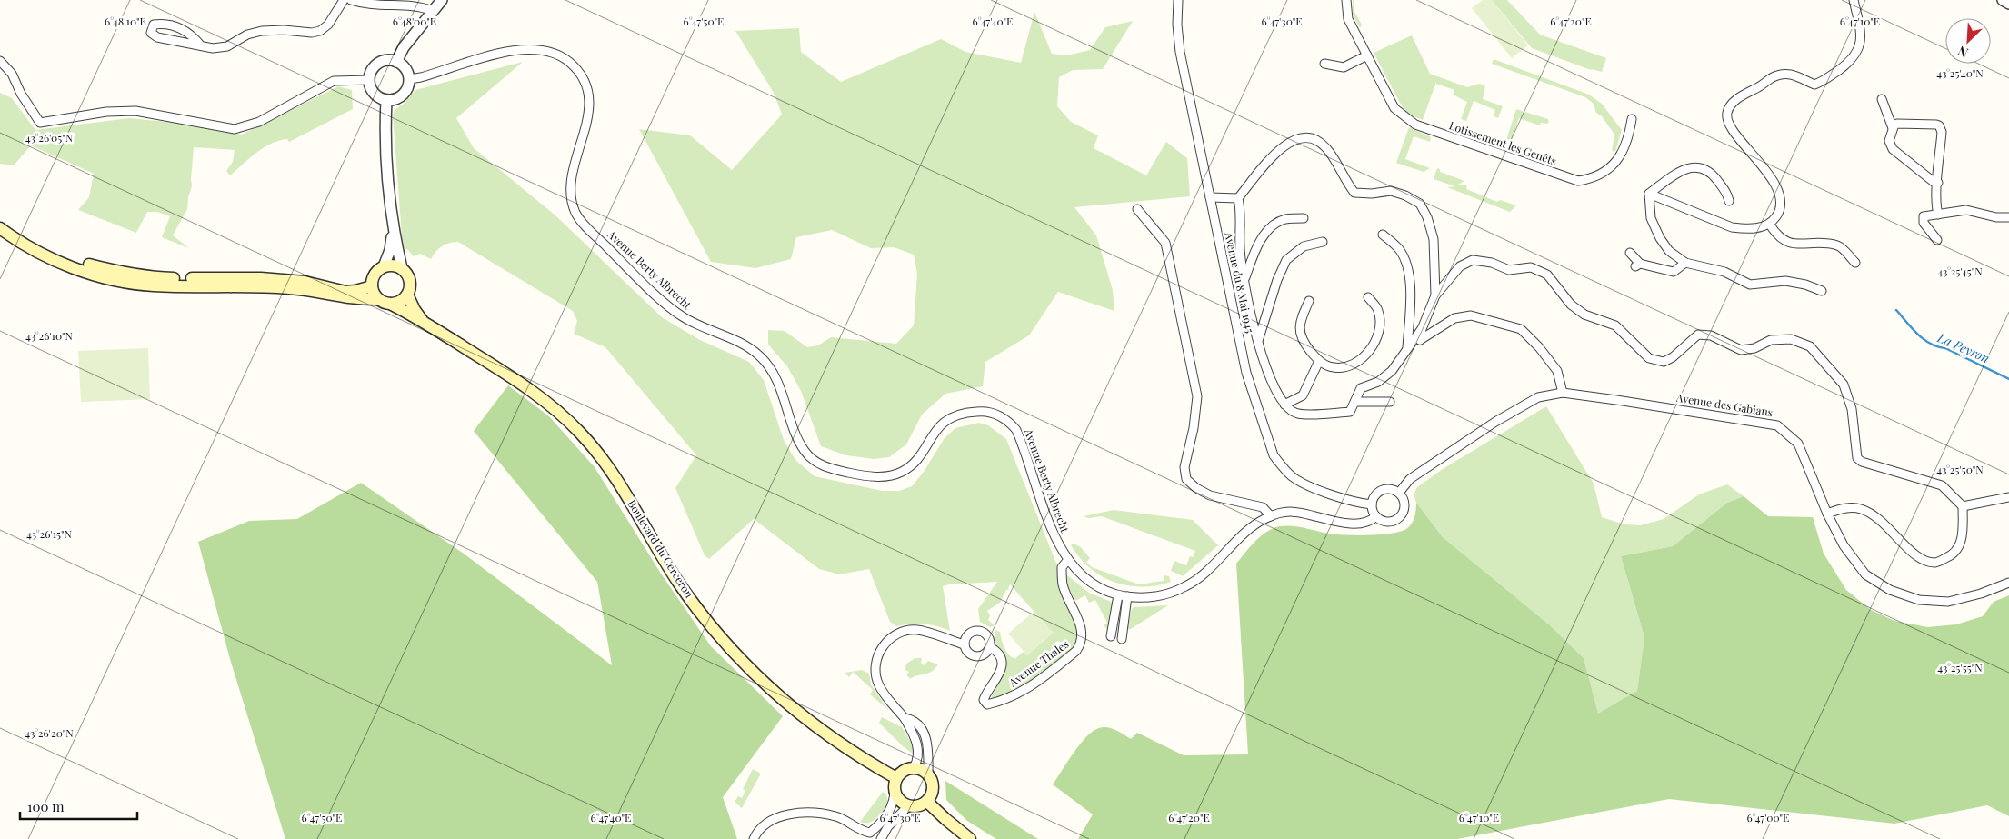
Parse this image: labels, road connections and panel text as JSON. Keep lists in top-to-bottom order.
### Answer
{
  "streets": {
    "main road": ["Boulevard du Cerceron"],
    "street": [
      "Lotissement les Genêts",
      "Avenue Berty Albrecht",
      "Avenue du 8 Mai 1945",
      "Avenue des Gabians",
      "Avenue Thalès"
    ]
  },
  "crossings": [
    ["Avenue Berty Albrecht", "Avenue du 8 Mai 1945"],
    ["Avenue Berty Albrecht", "Avenue des Gabians"],
    ["Avenue Berty Albrecht", "Avenue Thalès"],
    ["Avenue du 8 Mai 1945", "Avenue des Gabians"]
  ],
  "water": ["La Peyron"],
  "scale_bar": "100 m",
  "north": "bottom left",
  "coordinates": [
    "6°48'10\"E",
    "6°48'00\"E",
    "6°47'50\"E",
    "6°47'40\"E",
    "6°47'30\"E",
    "6°47'20\"E",
    "6°47'10\"E",
    "43°25'40\"N",
    "43°26'05\"N",
    "43°25'45\"N",
    "43°26'10\"N",
    "43°25'50\"N",
    "43°26'15\"N",
    "43°25'55\"N",
    "43°26'20\"N",
    "6°47'00\"E"
  ]
}
